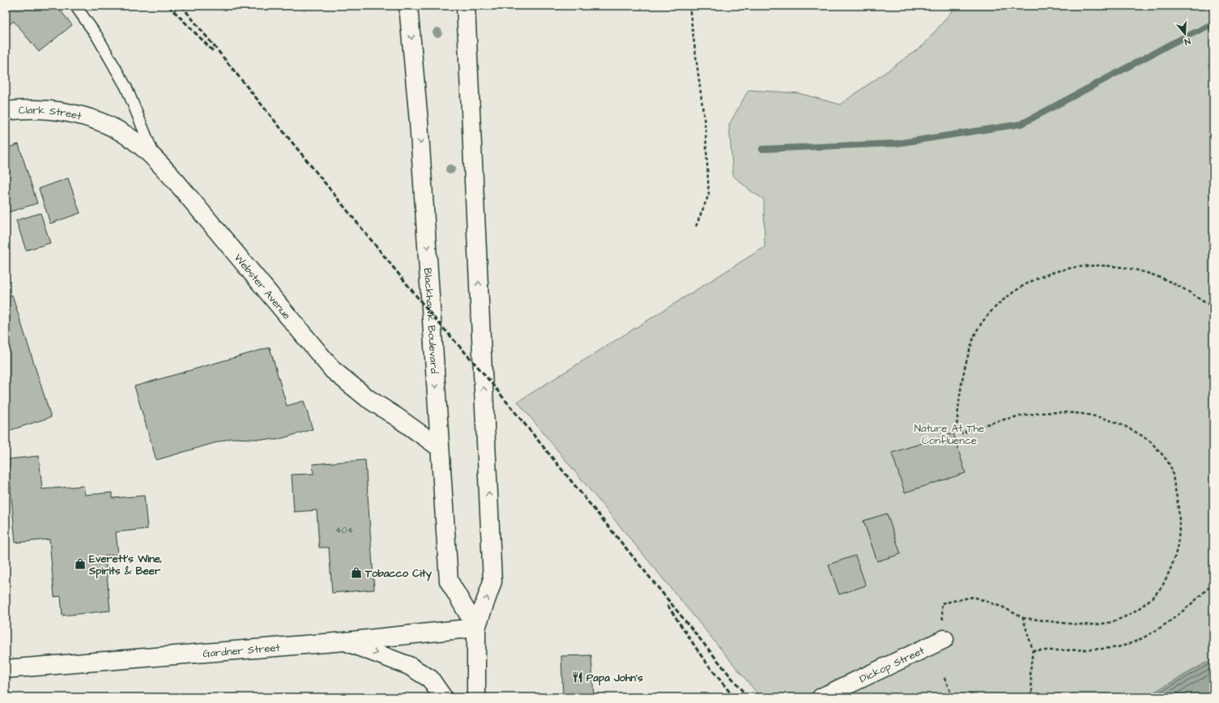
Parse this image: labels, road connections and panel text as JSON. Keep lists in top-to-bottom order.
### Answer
{
  "streets": {
    "main road": [
      "Clark Street",
      "Webster Avenue",
      "Blackhawk Boulevard",
      "Gardner Street",
      "Dickop Street"
    ]
  },
  "crossings": [
    ["Clark Street", "Webster Avenue"],
    ["Webster Avenue", "Blackhawk Boulevard"],
    ["Blackhawk Boulevard", "Gardner Street"]
  ],
  "parks": ["Nature At The Confluence"],
  "places": {
    "shop": ["Everett's Wine, Spirits & Beer", "Tobacco City"],
    "restaurant": ["Papa John's"]
  },
  "house_numbers": ["404"],
  "north": "bottom"
}
